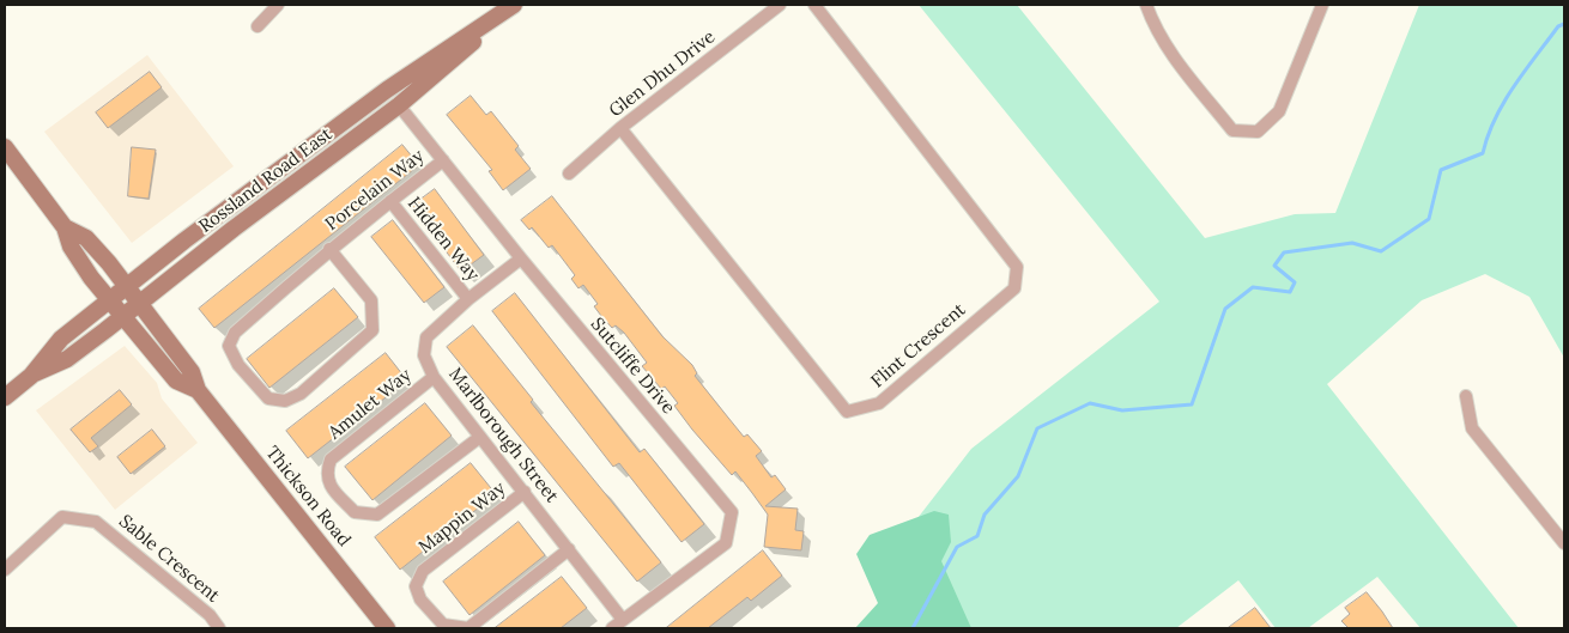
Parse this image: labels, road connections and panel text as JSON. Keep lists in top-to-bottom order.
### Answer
{
  "streets": {
    "main road": ["Rossland Road East", "Thickson Road"],
    "street": [
      "Glen Dhu Drive",
      "Porcelain Way",
      "Hidden Way",
      "Flint Crescent",
      "Sutcliffe Drive",
      "Amulet Way",
      "Marlborough Street",
      "Mappin Way",
      "Sable Crescent"
    ]
  },
  "crossings": [
    ["Glen Dhu Drive", "Flint Crescent"],
    ["Rossland Road East", "Sutcliffe Drive"],
    ["Rossland Road East", "Thickson Road"],
    ["Porcelain Way", "Hidden Way"],
    ["Porcelain Way", "Sutcliffe Drive"],
    ["Hidden Way", "Marlborough Street"],
    ["Sutcliffe Drive", "Marlborough Street"],
    ["Amulet Way", "Marlborough Street"],
    ["Marlborough Street", "Mappin Way"]
  ]
}
